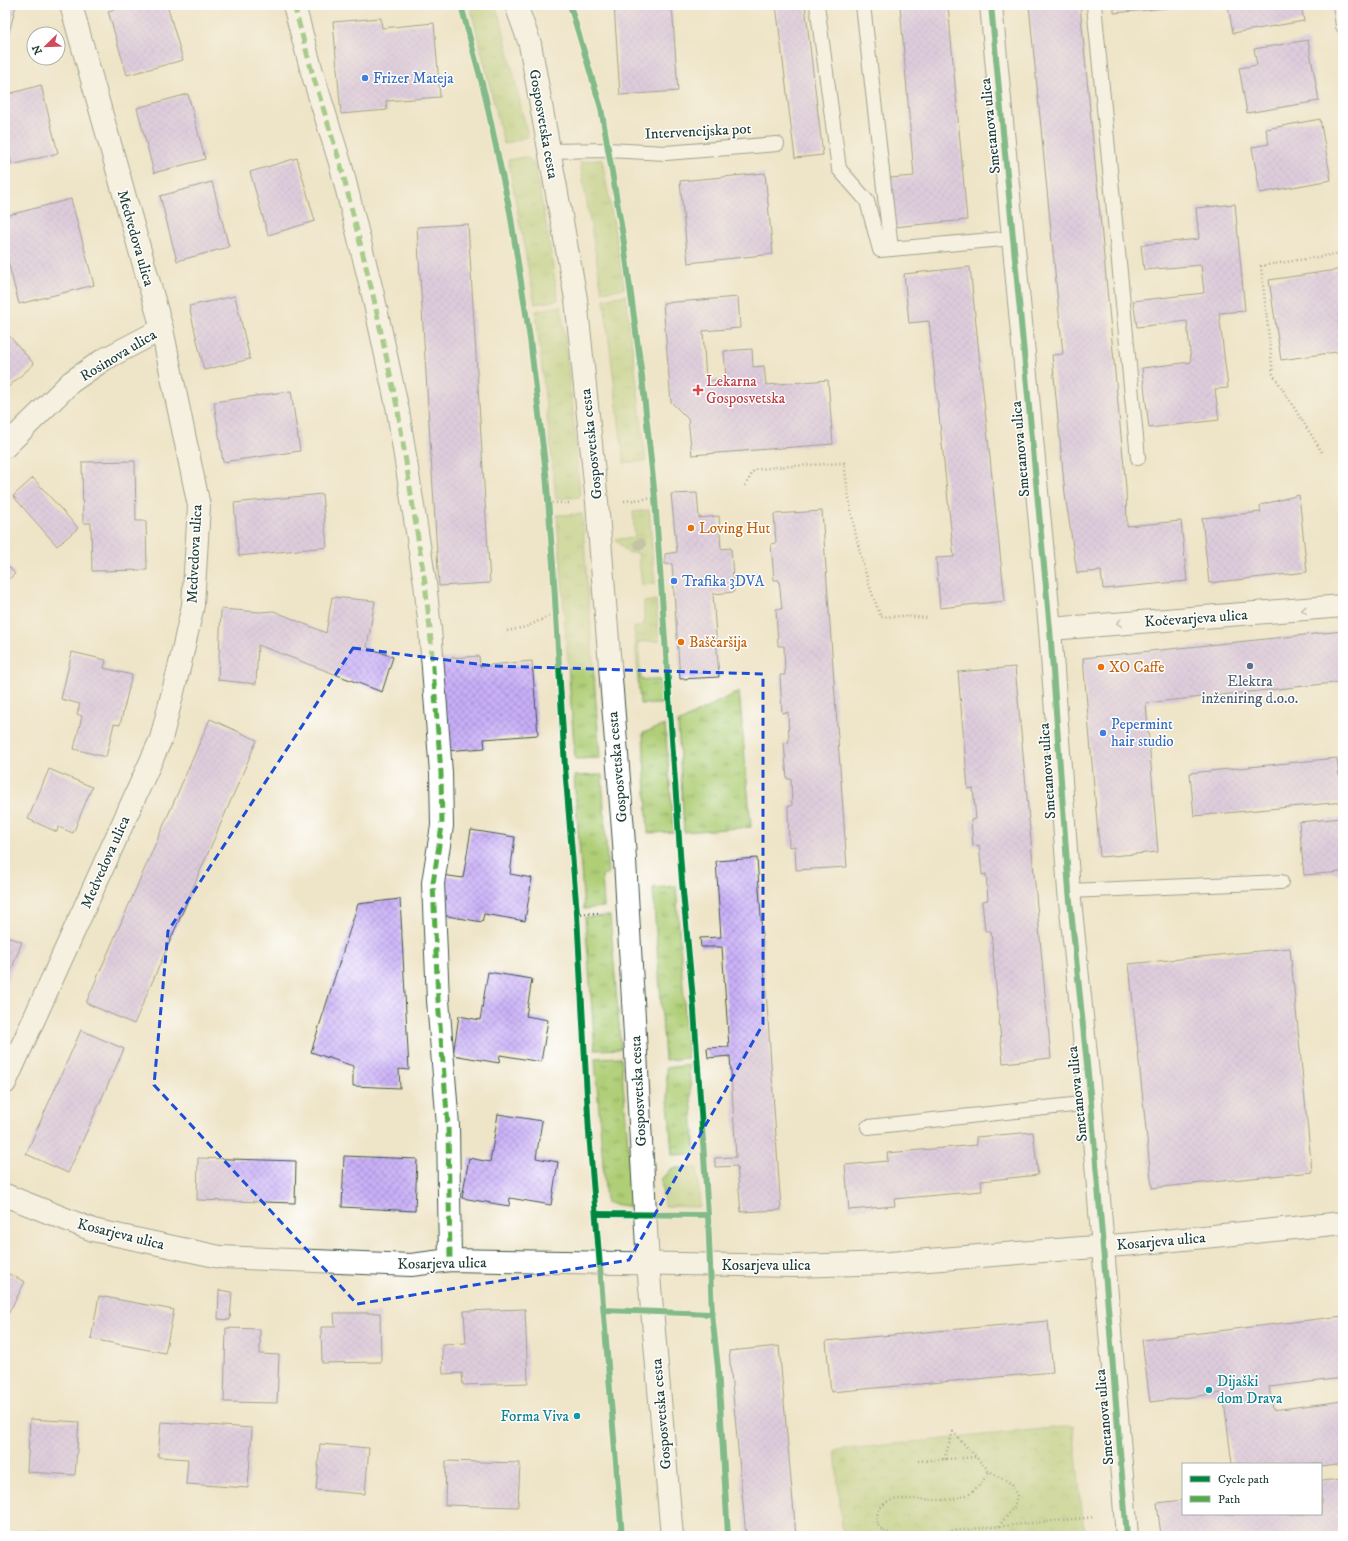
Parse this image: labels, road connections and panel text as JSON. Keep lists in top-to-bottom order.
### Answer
{
  "streets": {
    "street": [
      "Gosposvetska cesta",
      "Smetanova ulica",
      "Medvedova ulica",
      "Rosinova ulica",
      "Kočevarjeva ulica",
      "Kosarjeva ulica"
    ],
    "lane": ["Intervencijska pot"]
  },
  "crossings": [
    ["Gosposvetska cesta", "Intervencijska pot"],
    ["Gosposvetska cesta", "Kosarjeva ulica"],
    ["Smetanova ulica", "Kočevarjeva ulica"],
    ["Smetanova ulica", "Kosarjeva ulica"],
    ["Medvedova ulica", "Rosinova ulica"]
  ],
  "one_way": ["Kočevarjeva ulica"],
  "places": {
    "other": [
      "Frizer Mateja",
      "Loving Hut",
      "Trafika 3DVA",
      "Baščaršija",
      "Elektra inženiring d.o.o.",
      "XO Caffe",
      "Pepermint hair studio",
      "Dijaški dom Drava",
      "Forma Viva"
    ],
    "health": ["Lekarna Gosposvetska"]
  },
  "legend": ["Cycle path", "Path"],
  "north": "bottom left"
}
